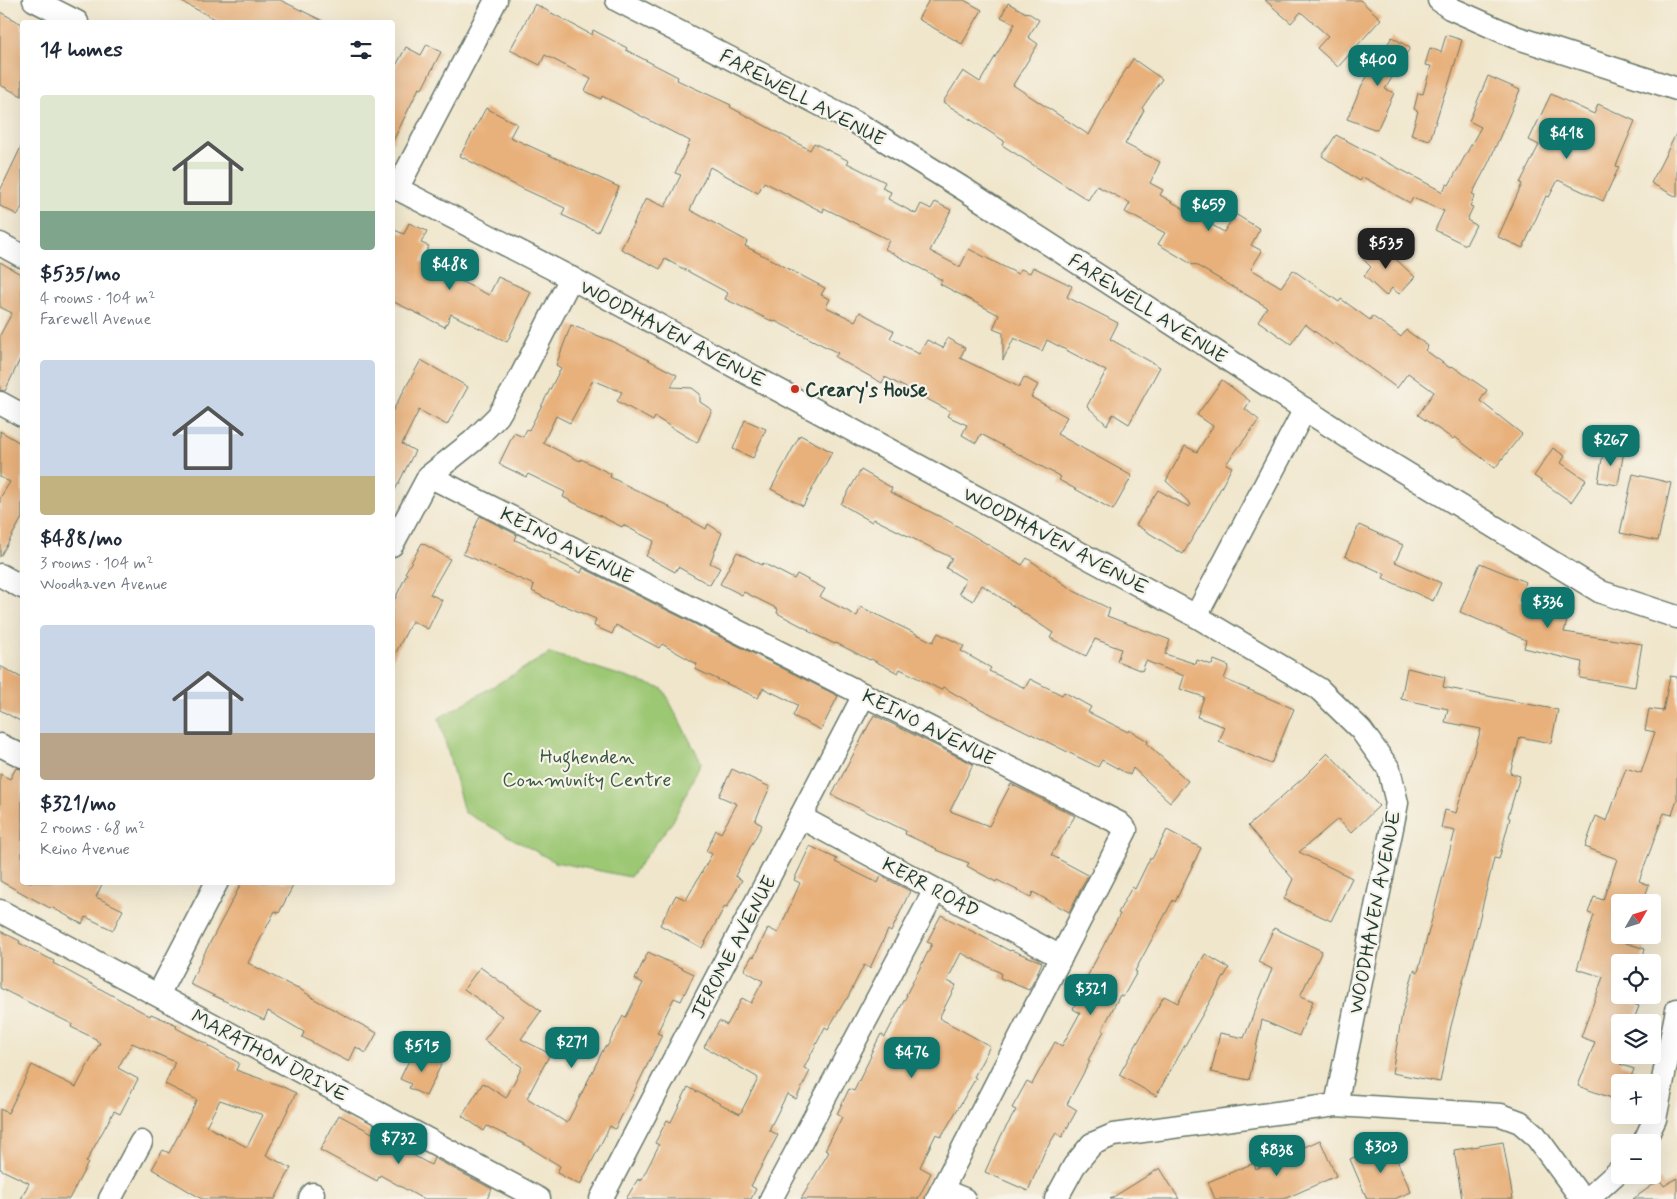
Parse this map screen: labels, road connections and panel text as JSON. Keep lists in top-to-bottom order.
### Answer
{
  "streets": {
    "street": [
      "FAREWELL AVENUE",
      "WOODHAVEN AVENUE",
      "KEINO AVENUE",
      "KERR ROAD",
      "JEROME AVENUE",
      "MARATHON DRIVE"
    ]
  },
  "crossings": [
    ["KEINO AVENUE", "KERR ROAD"],
    ["KEINO AVENUE", "JEROME AVENUE"],
    ["KERR ROAD", "JEROME AVENUE"]
  ],
  "parks": ["Hughenden Community Centre"],
  "places": ["Creary's House"],
  "north": "top right",
  "page": {
    "heading": "14 homes",
    "price": [
      "$400",
      "$418",
      "$659",
      "$535",
      "$488",
      "$267",
      "$336",
      "$321",
      "$271",
      "$515",
      "$476",
      "$732",
      "$303",
      "$838"
    ],
    "list": [
      {
        "name": "$535/mo",
        "note": "4 rooms · 104 m² · Farewell Avenue"
      },
      {
        "name": "$488/mo",
        "note": "3 rooms · 104 m² · Woodhaven Avenue"
      },
      {
        "name": "$321/mo",
        "note": "2 rooms · 68 m² · Keino Avenue"
      }
    ],
    "map_buttons": ["+", "−"]
  }
}
